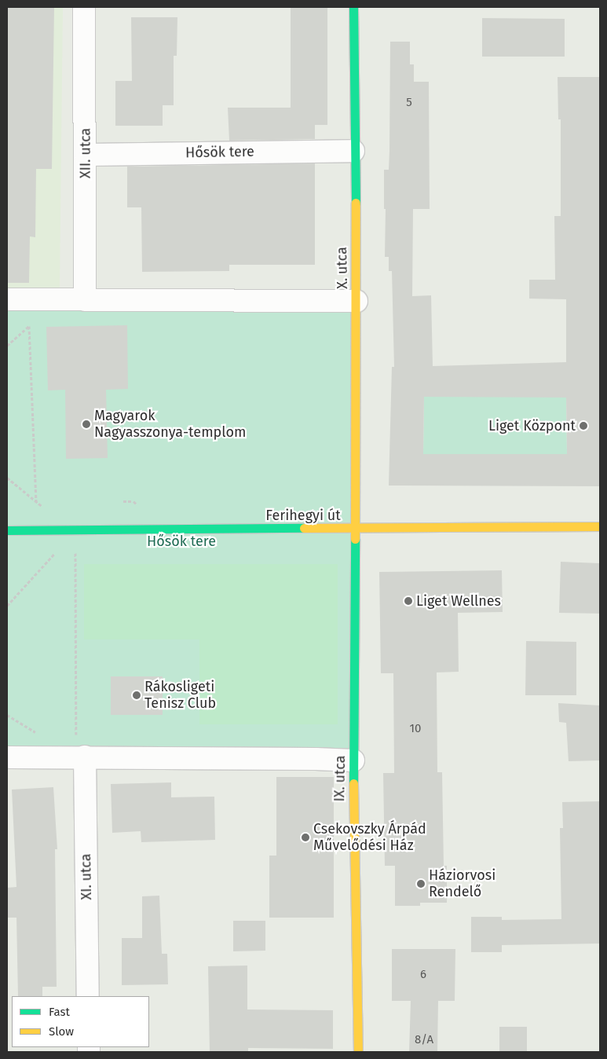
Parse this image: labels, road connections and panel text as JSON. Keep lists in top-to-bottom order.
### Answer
{
  "streets": {
    "street": [
      "Hősök tere",
      "XII. utca",
      "X. utca",
      "Ferihegyi út",
      "IX. utca",
      "XI. utca"
    ]
  },
  "crossings": [
    ["Hősök tere", "XII. utca"],
    ["Hősök tere", "X. utca"],
    ["X. utca", "Ferihegyi út"],
    ["X. utca", "IX. utca"],
    ["Ferihegyi út", "IX. utca"]
  ],
  "parks": ["Hősök tere"],
  "places": [
    "Magyarok Nagyasszonya-templom",
    "Liget Központ",
    "Liget Wellnes",
    "Rákosligeti Tenisz Club",
    "Csekovszky Árpád Művelődési Ház",
    "Háziorvosi Rendelő"
  ],
  "house_numbers": [
    "5",
    "10",
    "6",
    "8/A"
  ],
  "legend": ["Fast", "Slow"]
}
